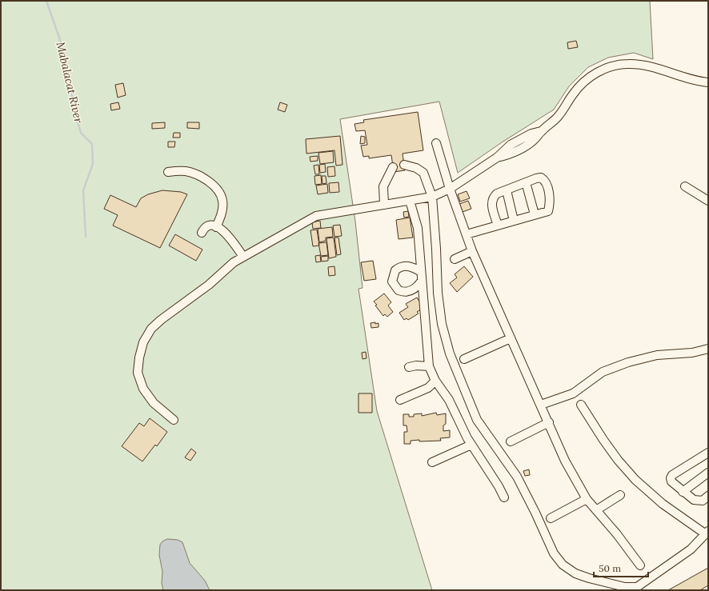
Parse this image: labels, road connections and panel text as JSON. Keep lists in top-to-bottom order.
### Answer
{
  "water": ["Mabalacat River"],
  "scale_bar": "50 m"
}
